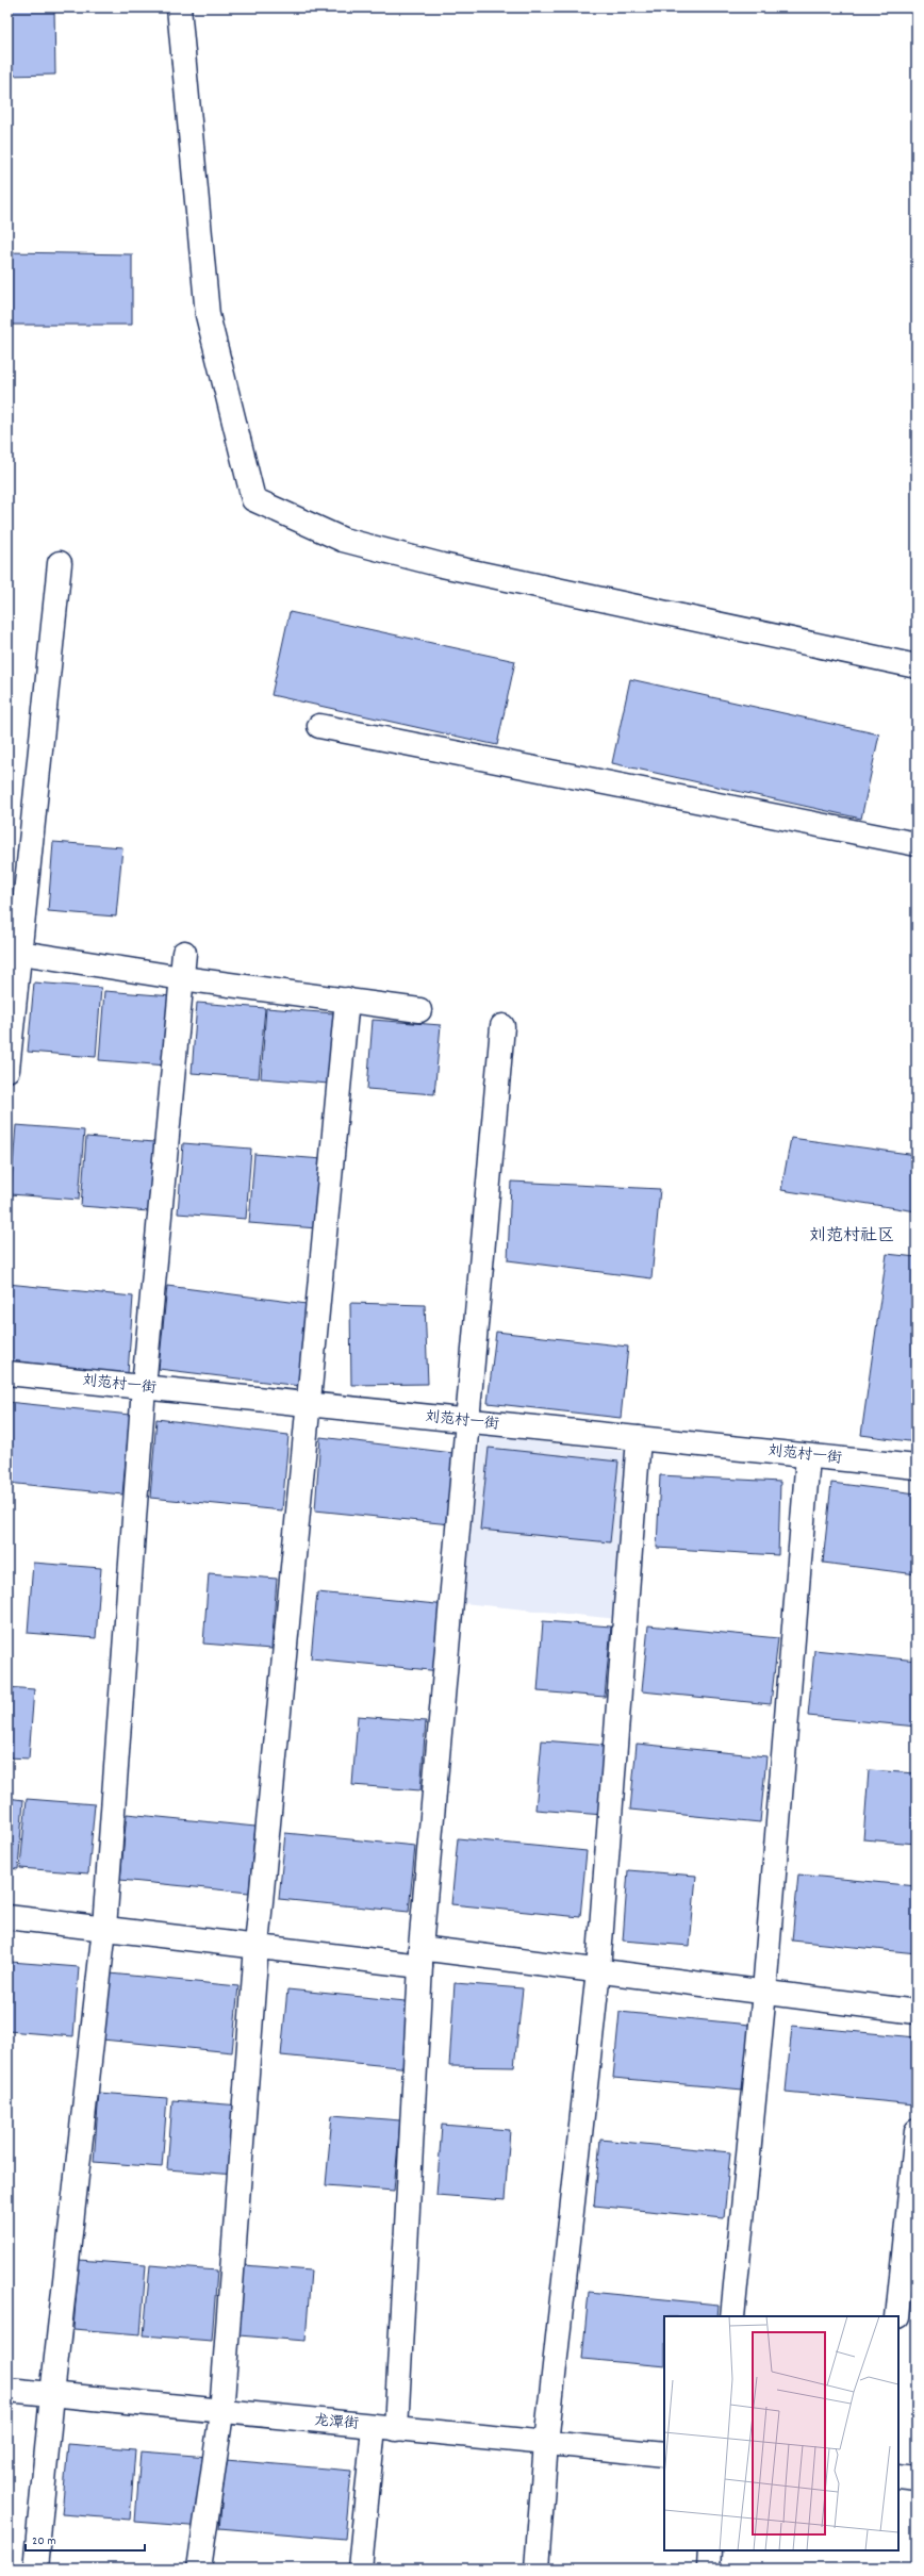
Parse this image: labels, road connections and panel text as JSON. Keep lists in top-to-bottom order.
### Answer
{
  "streets": {
    "street": ["刘范村一街", "龙潭街"]
  },
  "districts": ["刘范村社区"],
  "scale_bar": "20 m"
}
